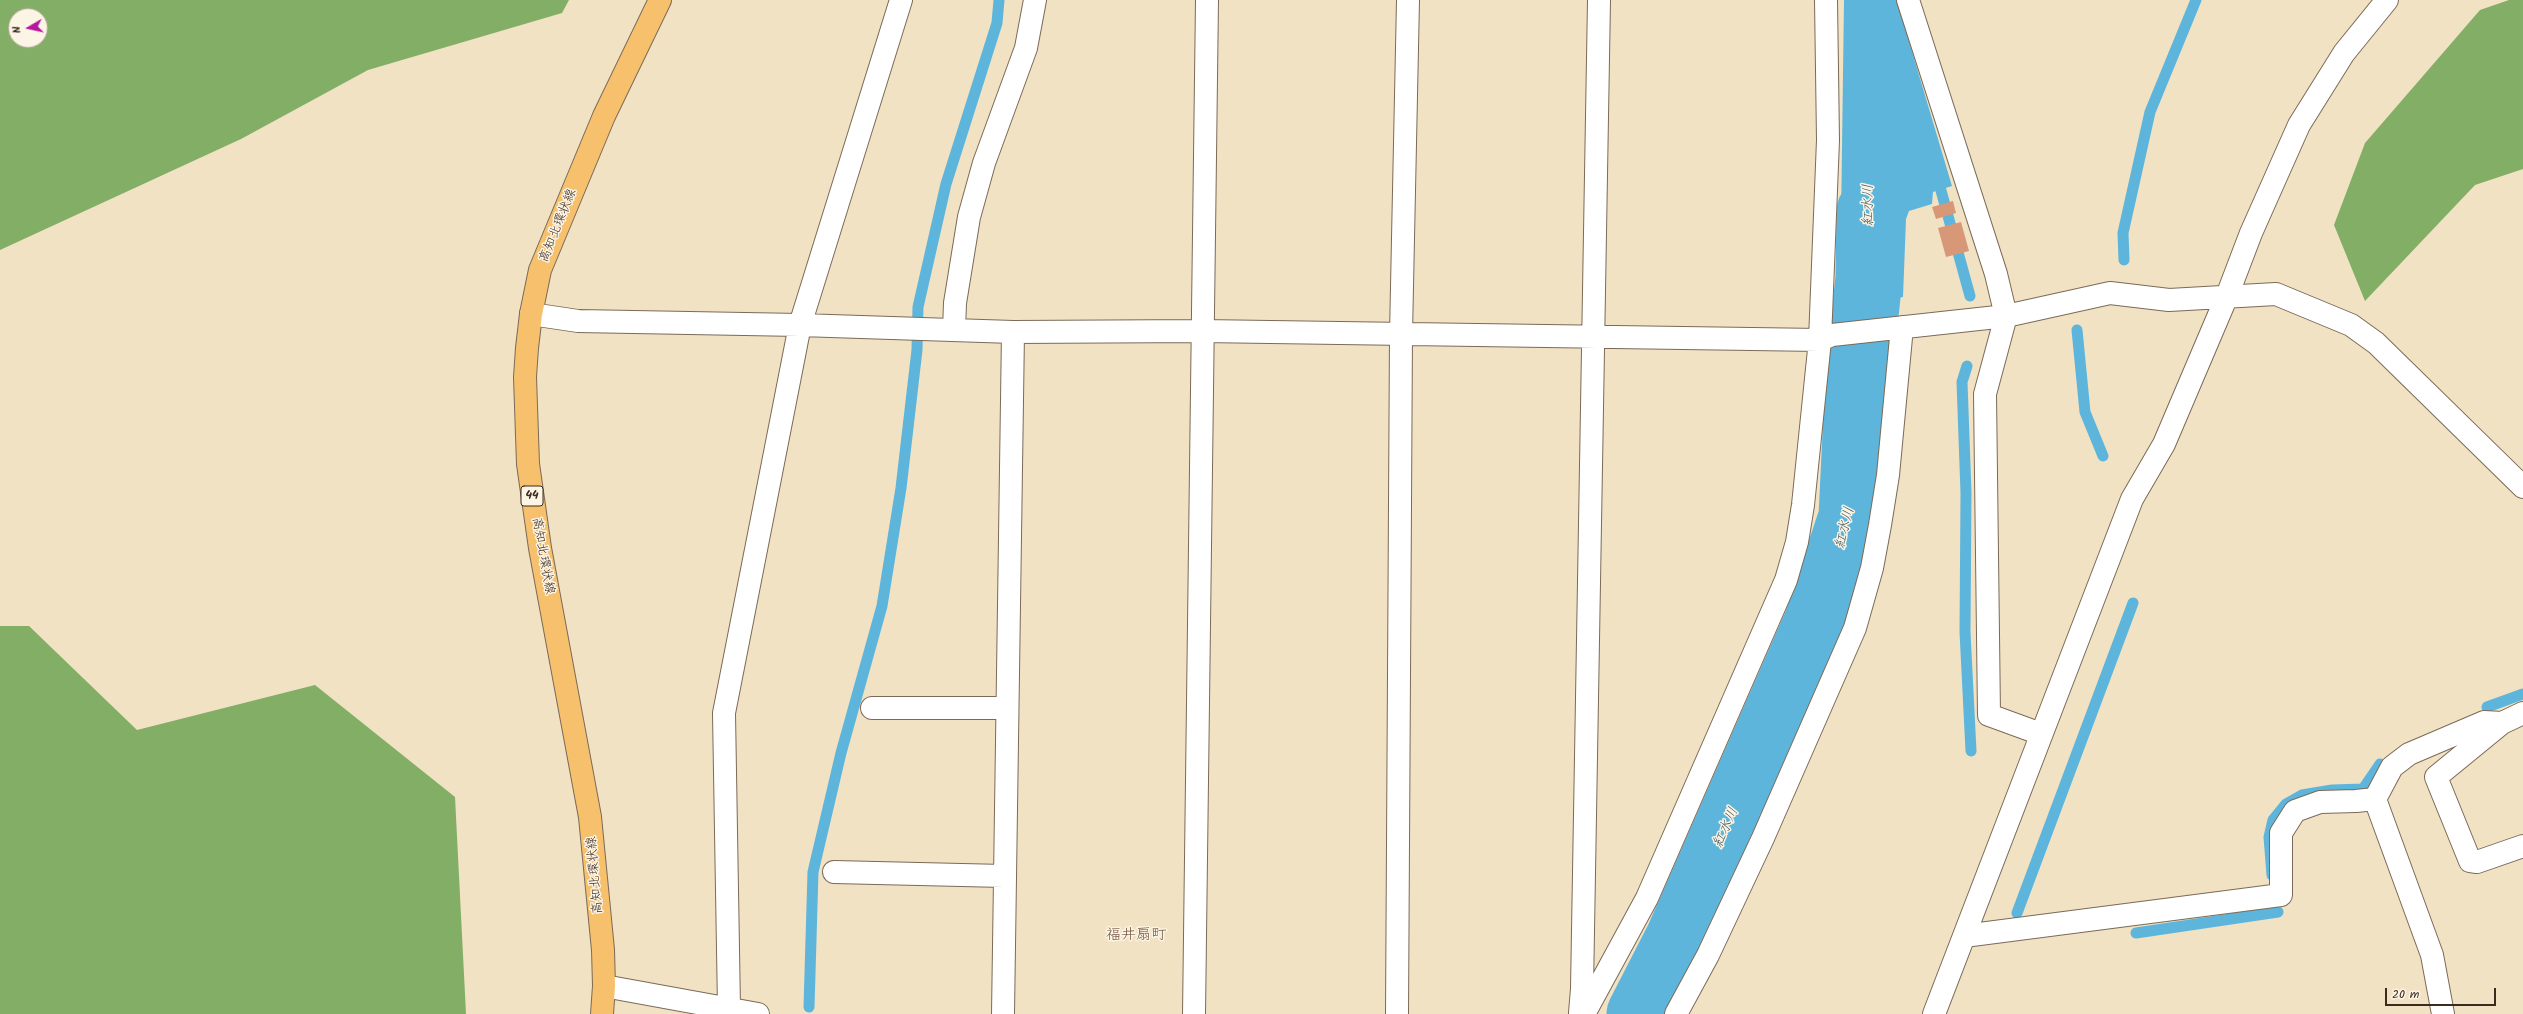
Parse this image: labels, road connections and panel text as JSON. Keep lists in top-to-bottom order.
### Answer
{
  "streets": {
    "main road": ["高知北環状線", "44"]
  },
  "districts": ["福井扇町"],
  "water": ["紅水川"],
  "scale_bar": "20 m",
  "north": "left"
}
